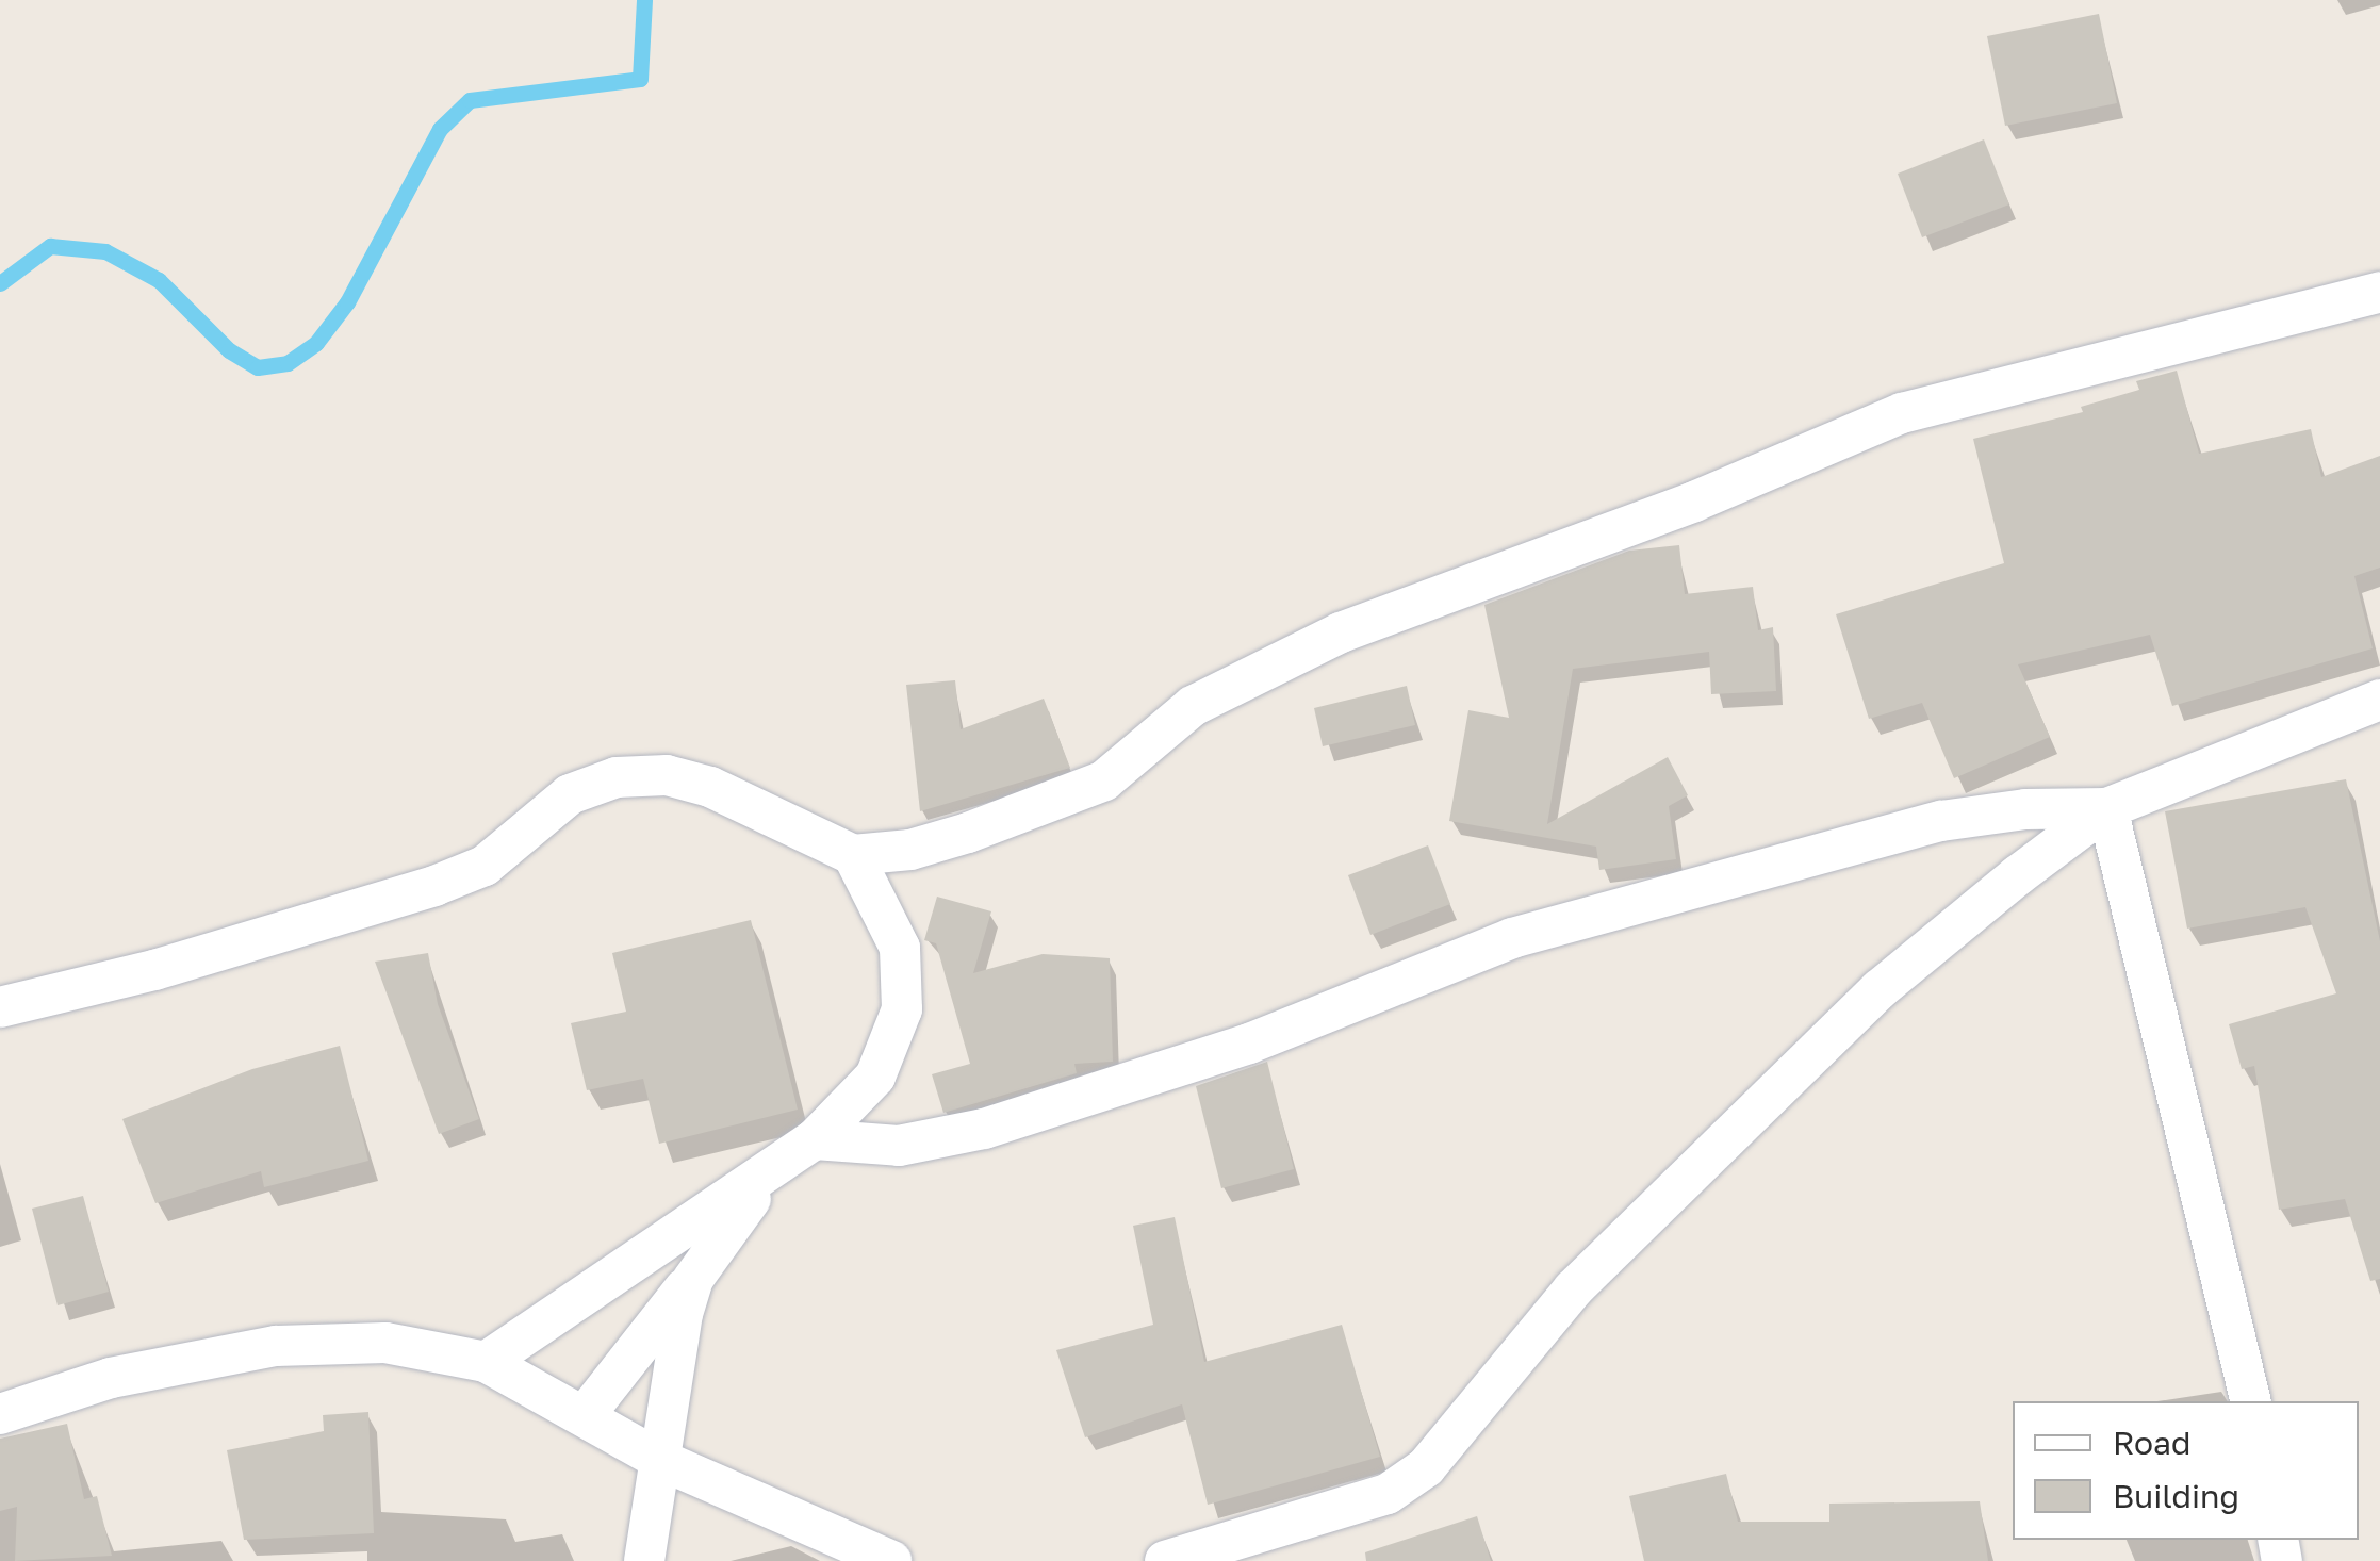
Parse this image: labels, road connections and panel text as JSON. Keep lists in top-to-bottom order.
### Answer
{
  "legend": ["Road", "Building"]
}
